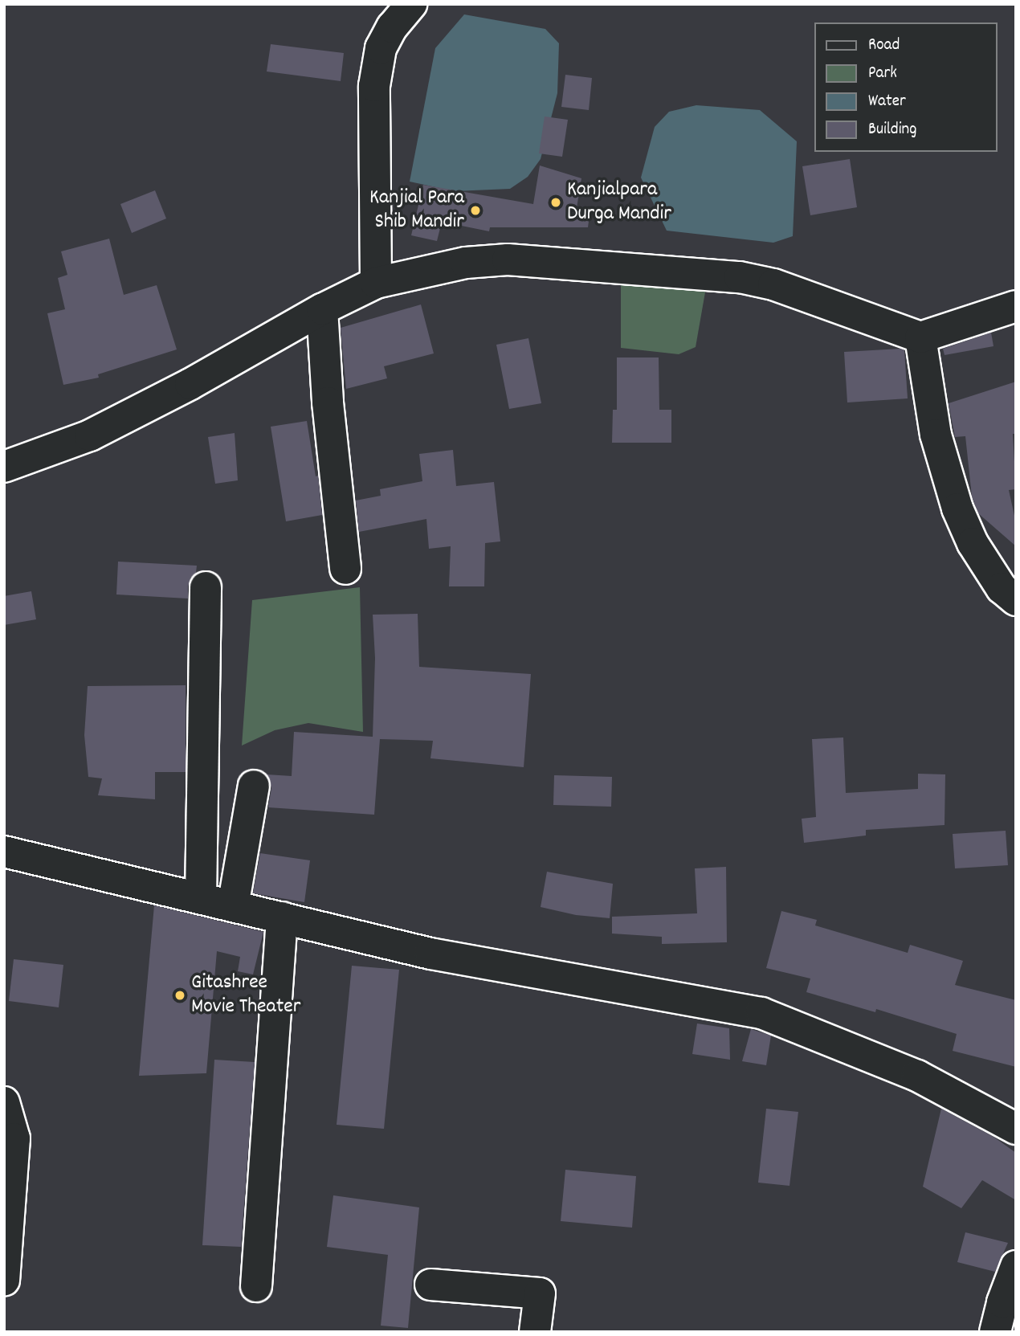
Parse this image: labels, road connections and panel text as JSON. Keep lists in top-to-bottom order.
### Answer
{
  "places": ["Kanjialpara Durga Mandir", "Kanjial Para Shib Mandir", "Gitashree Movie Theater"],
  "legend": [
    "Road",
    "Park",
    "Water",
    "Building"
  ]
}
